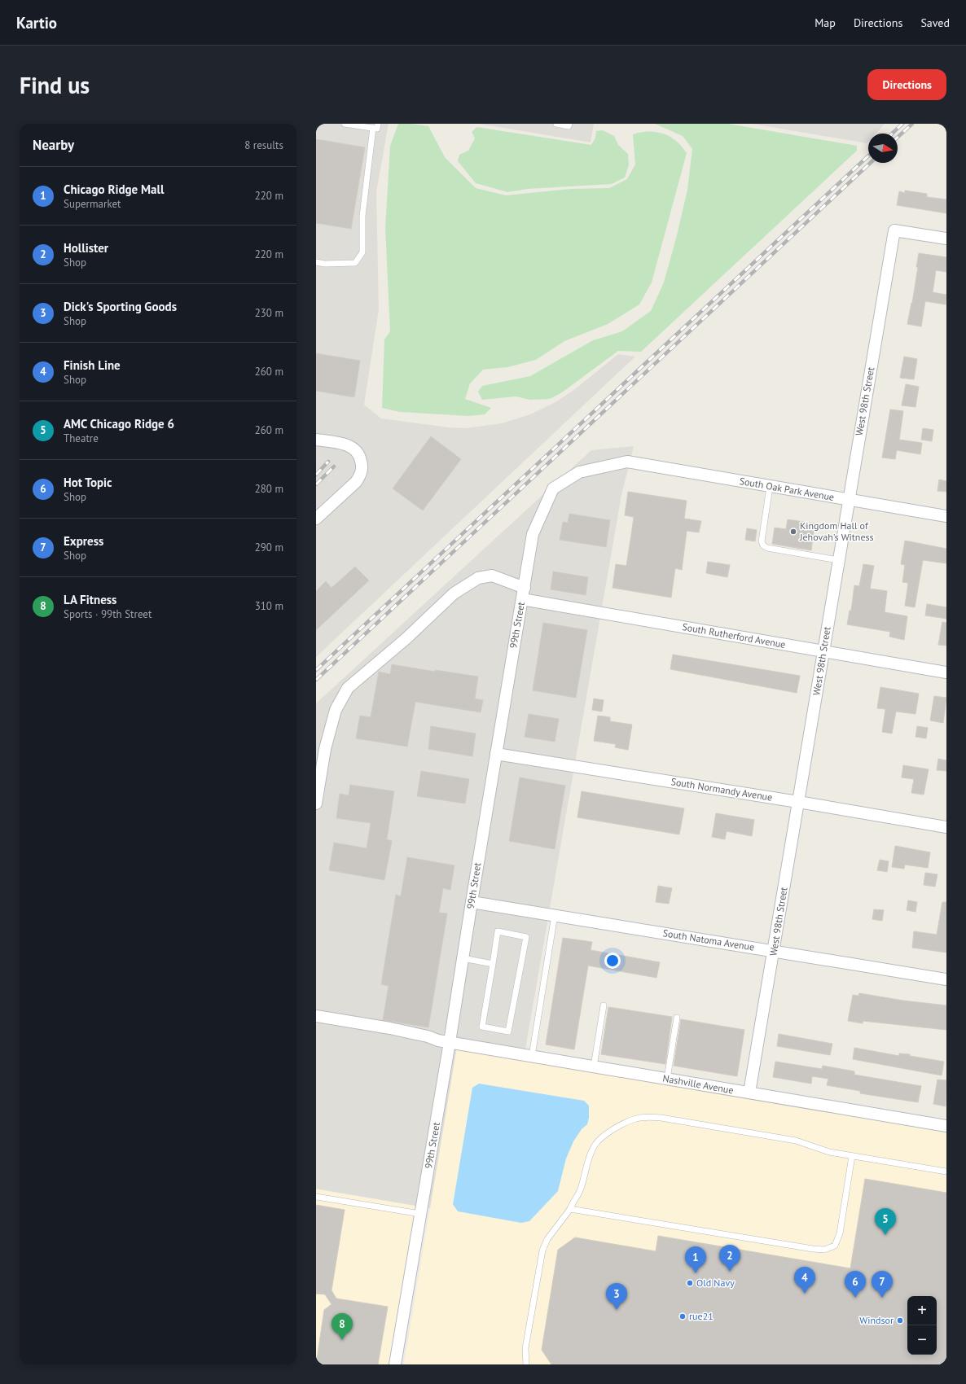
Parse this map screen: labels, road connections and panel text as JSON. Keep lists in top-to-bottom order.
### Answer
{
  "streets": {
    "street": [
      "West 98th Street",
      "South Oak Park Avenue",
      "99th Street",
      "South Rutherford Avenue",
      "South Normandy Avenue",
      "South Natoma Avenue",
      "Nashville Avenue"
    ]
  },
  "crossings": [
    ["West 98th Street", "South Oak Park Avenue"],
    ["West 98th Street", "South Rutherford Avenue"],
    ["West 98th Street", "South Normandy Avenue"],
    ["West 98th Street", "South Natoma Avenue"],
    ["West 98th Street", "Nashville Avenue"],
    ["South Oak Park Avenue", "99th Street"],
    ["99th Street", "South Rutherford Avenue"],
    ["99th Street", "South Normandy Avenue"],
    ["99th Street", "South Natoma Avenue"],
    ["99th Street", "Nashville Avenue"]
  ],
  "places": [
    "Kingdom Hall of Jehovah's Witness",
    "Old Navy",
    "rue21",
    "Windsor"
  ],
  "north": "right",
  "page": {
    "header": "Kartio",
    "nav": ["Map", "Directions", "Saved"],
    "buttons": "Directions",
    "title": "Find us",
    "heading": ["Nearby", "8 results"],
    "list": [
      {
        "mark": "1",
        "name": "Chicago Ridge Mall",
        "note": "Supermarket",
        "value": "220 m"
      },
      {
        "mark": "2",
        "name": "Hollister",
        "note": "Shop",
        "value": "220 m"
      },
      {
        "mark": "3",
        "name": "Dick's Sporting Goods",
        "note": "Shop",
        "value": "230 m"
      },
      {
        "mark": "4",
        "name": "Finish Line",
        "note": "Shop",
        "value": "260 m"
      },
      {
        "mark": "5",
        "name": "AMC Chicago Ridge 6",
        "note": "Theatre",
        "value": "260 m"
      },
      {
        "mark": "6",
        "name": "Hot Topic",
        "note": "Shop",
        "value": "280 m"
      },
      {
        "mark": "7",
        "name": "Express",
        "note": "Shop",
        "value": "290 m"
      },
      {
        "mark": "8",
        "name": "LA Fitness",
        "note": "Sports · 99th Street",
        "value": "310 m"
      }
    ],
    "pins": [
      "5",
      "2",
      "1",
      "4",
      "6",
      "7",
      "3",
      "8"
    ],
    "map_buttons": ["+", "−"]
  }
}
